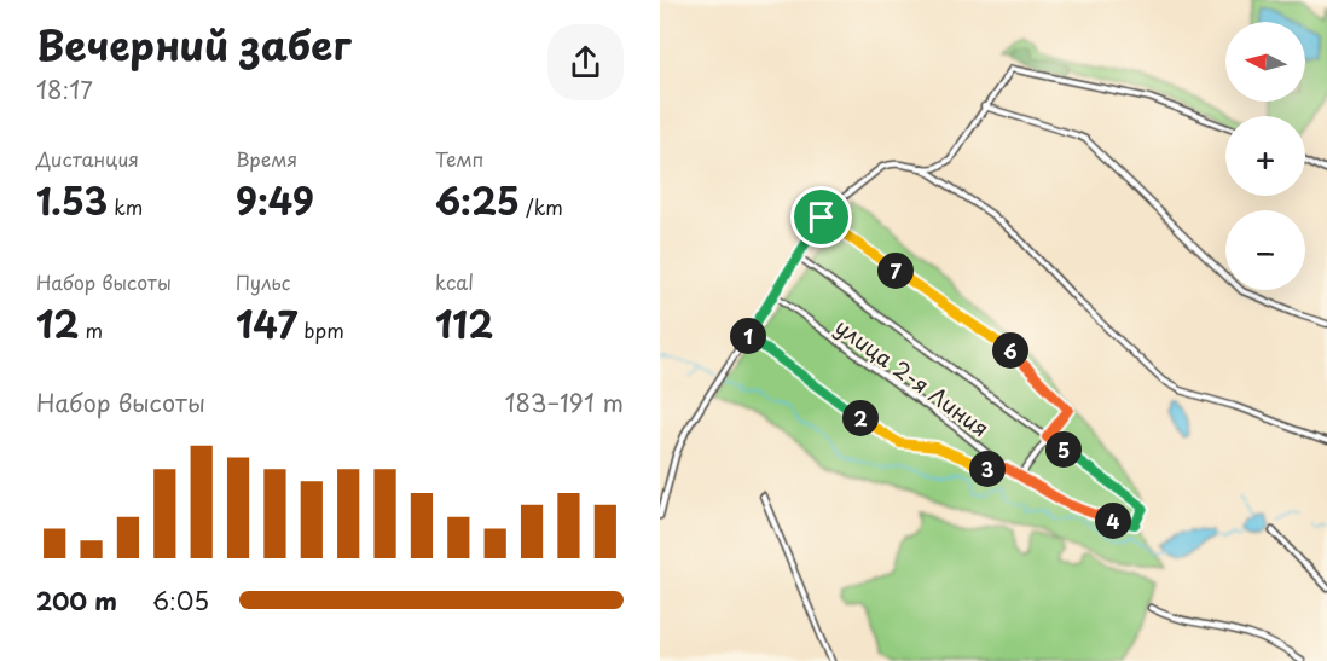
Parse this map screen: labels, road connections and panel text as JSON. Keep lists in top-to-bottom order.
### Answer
{
  "streets": {
    "street": ["улица 2-я Линия"]
  },
  "north": "left",
  "page": {
    "heading": ["Вечерний забег", "18:17"],
    "map_buttons": ["+", "−"],
    "stats": [
      ["Дистанция", "1.53 km"],
      ["Время", "9:49"],
      ["Темп", "6:25 /km"],
      ["Набор высоты", "12 m"],
      ["Пульс", "147 bpm"],
      ["kcal", "112"]
    ],
    "pins": [
      "7",
      "1",
      "6",
      "2",
      "5",
      "3",
      "4"
    ],
    "chart": ["Набор высоты", "183–191 m"],
    "list": [
      {
        "name": "200 m",
        "note": "6:05"
      }
    ]
  }
}
